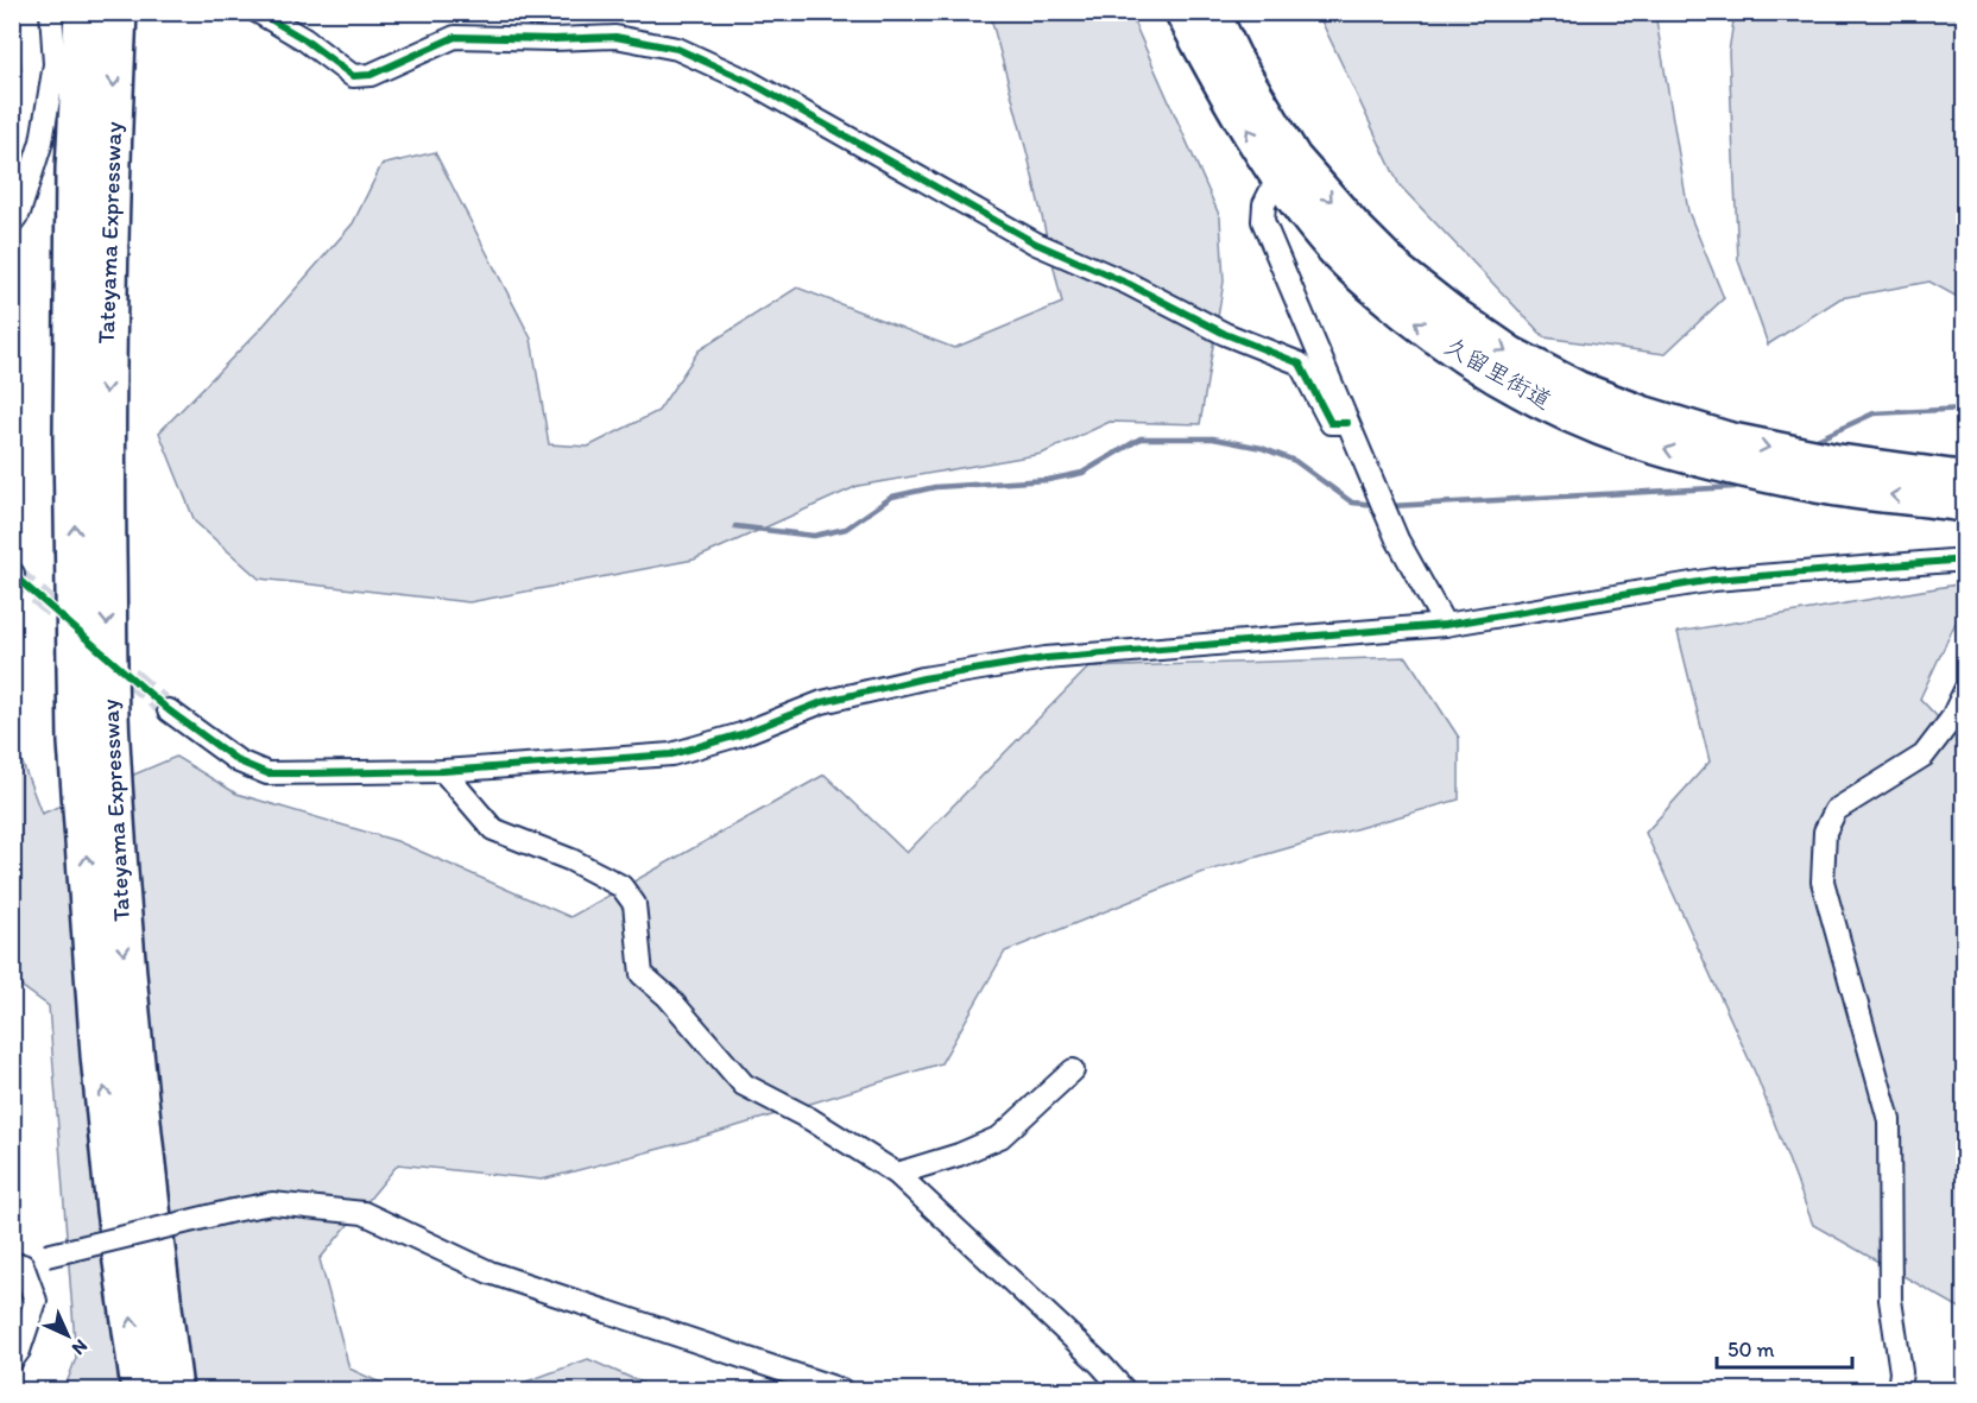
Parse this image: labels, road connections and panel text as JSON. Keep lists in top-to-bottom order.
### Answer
{
  "streets": {
    "highway": ["Tateyama Expressway"],
    "main road": ["久留里街道"]
  },
  "scale_bar": "50 m",
  "north": "bottom right"
}
